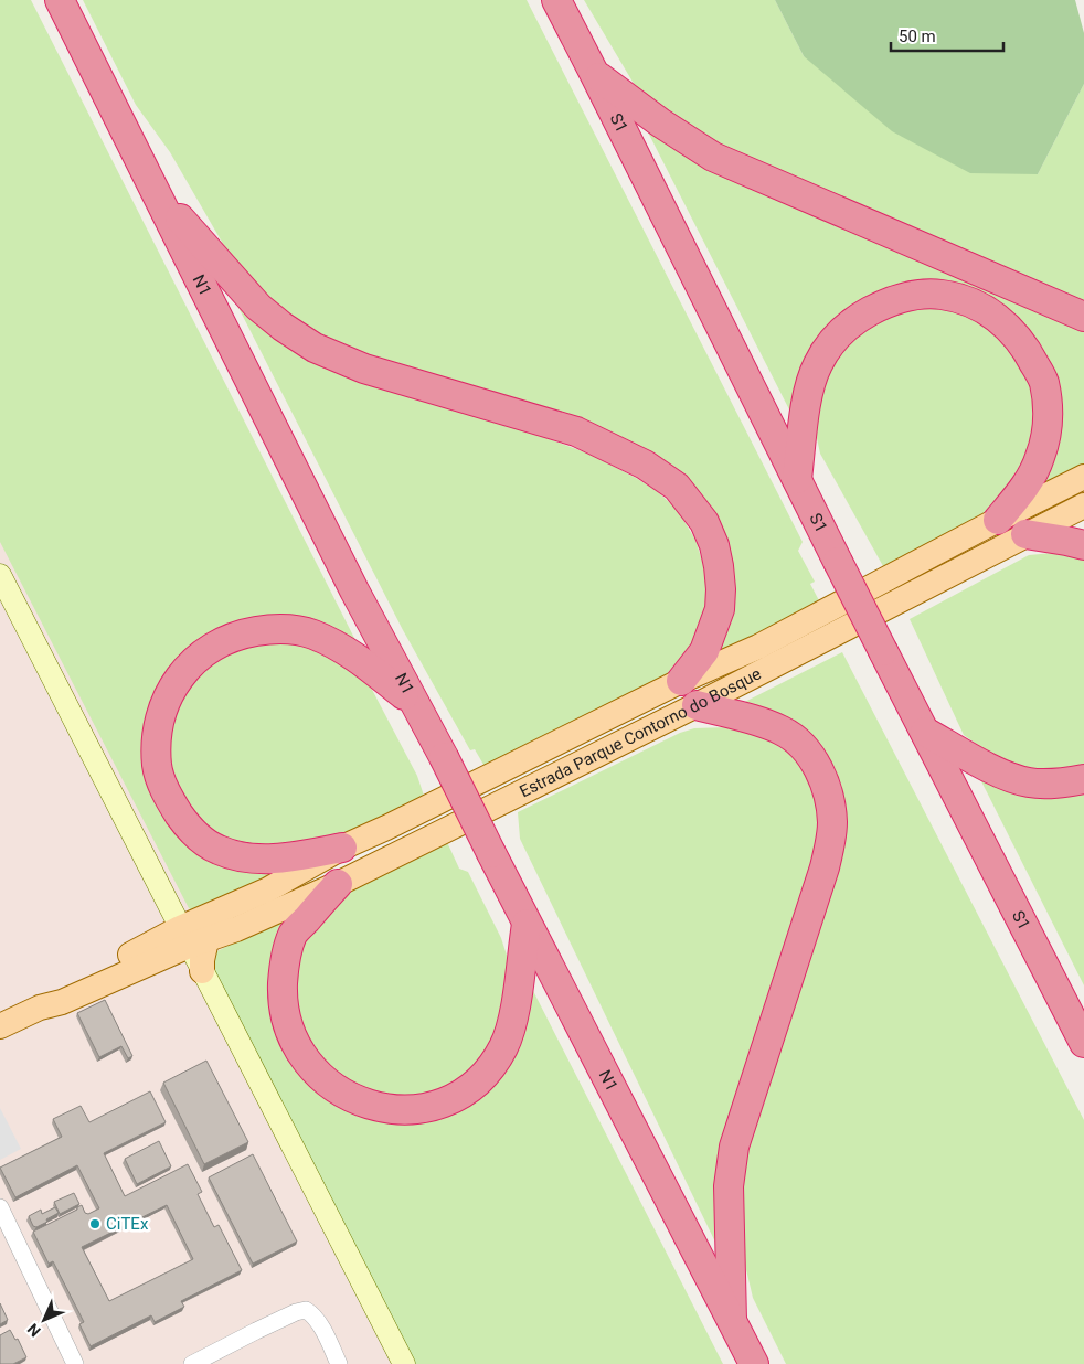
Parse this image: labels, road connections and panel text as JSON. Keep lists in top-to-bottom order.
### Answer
{
  "streets": {
    "highway": ["S1", "N1"],
    "main road": ["Estrada Parque Contorno do Bosque"]
  },
  "places": ["CiTEx"],
  "scale_bar": "50 m",
  "north": "bottom left"
}
